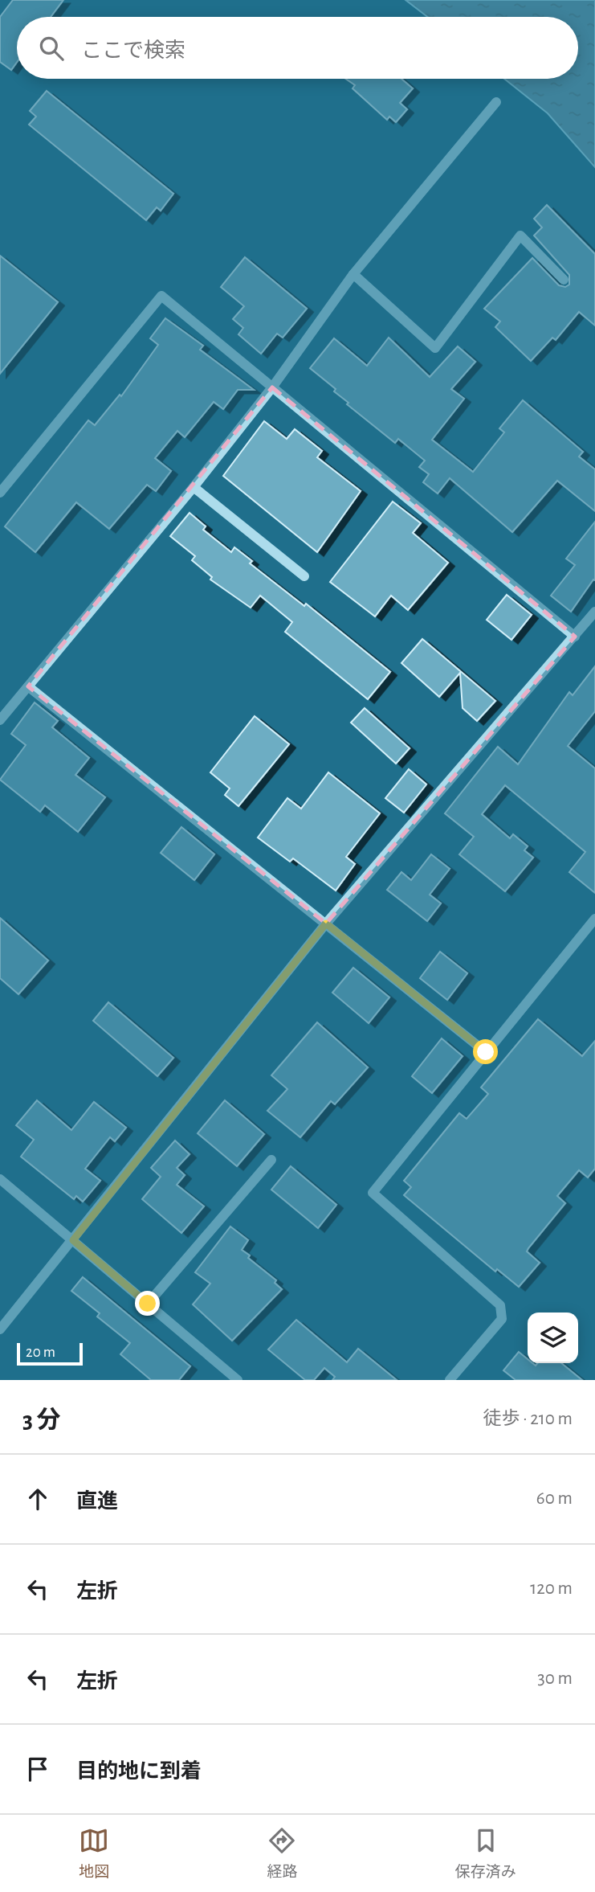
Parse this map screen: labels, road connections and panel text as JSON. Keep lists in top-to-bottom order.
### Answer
{
  "scale_bar": "20 m",
  "page": {
    "search": "ここで検索",
    "scale": "20 m",
    "heading": ["3 分", "徒歩 · 210 m"],
    "list": [
      ["直進", "60 m"],
      ["左折", "120 m"],
      ["左折", "30 m"],
      "目的地に到着"
    ],
    "nav": ["地図", "経路", "保存済み"]
  }
}
